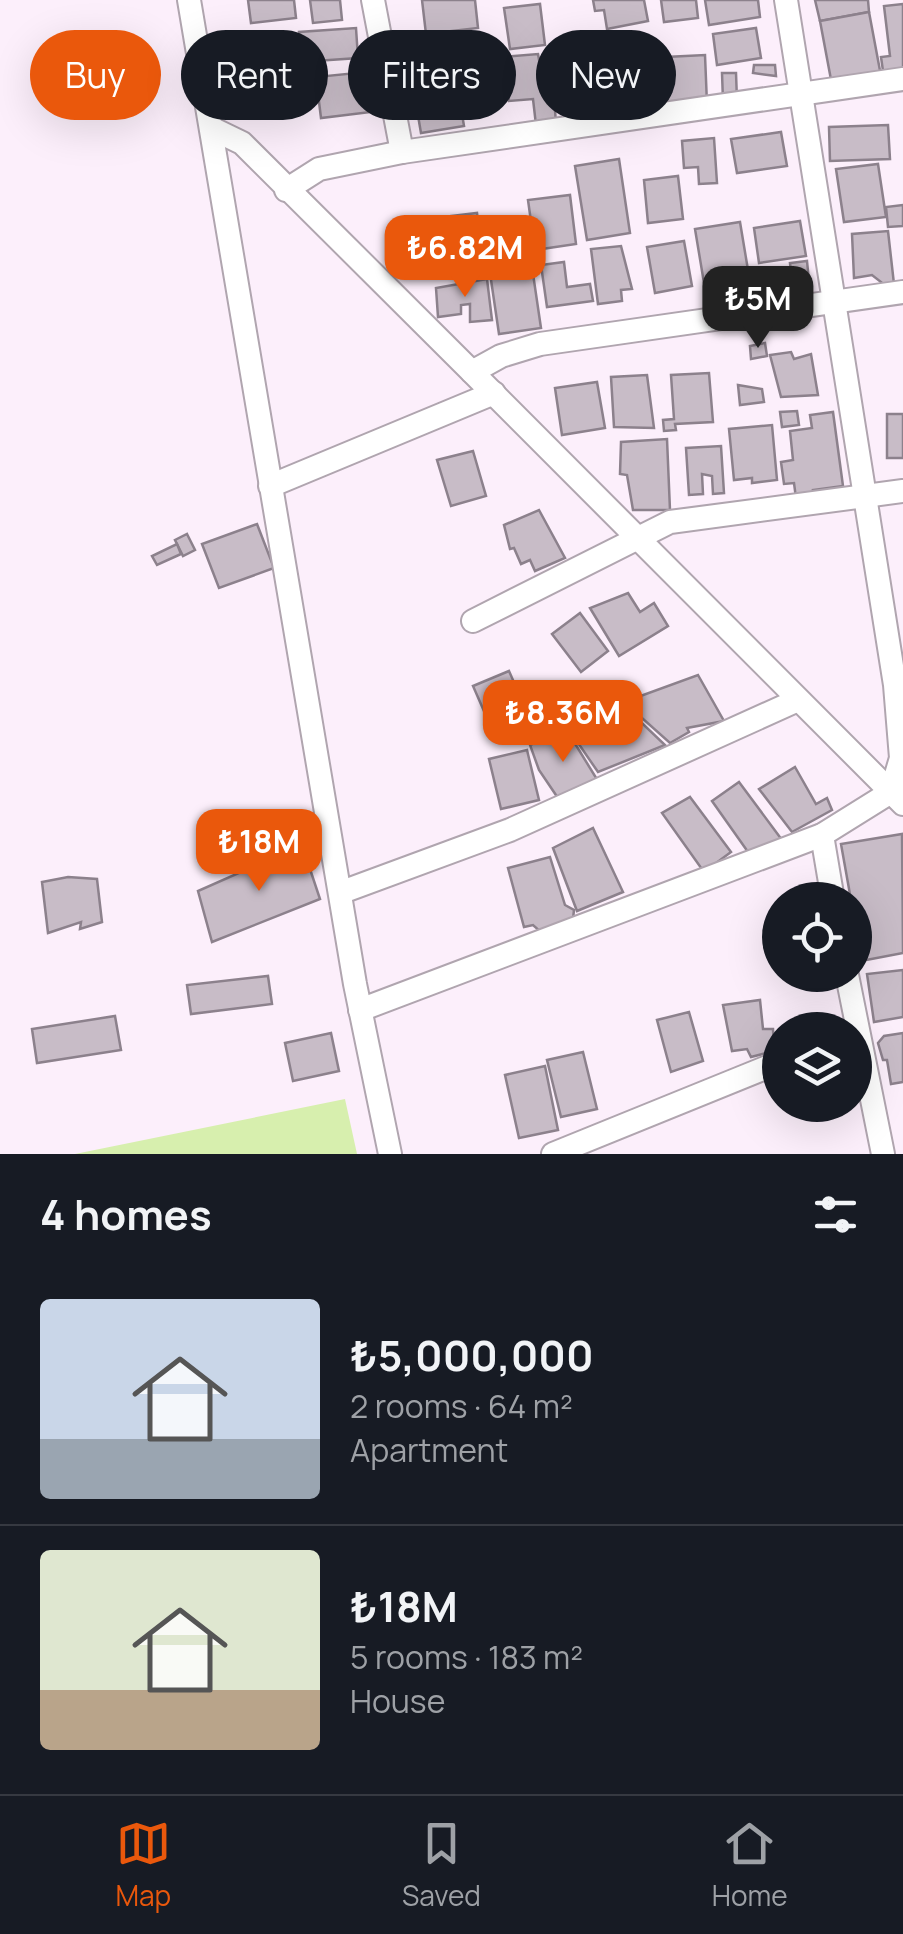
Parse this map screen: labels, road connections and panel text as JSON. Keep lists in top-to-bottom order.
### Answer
{
  "page": {
    "chip": [
      "Buy",
      "Rent",
      "Filters",
      "New"
    ],
    "price": [
      "₺6.82M",
      "₺5M",
      "₺8.36M",
      "₺18M"
    ],
    "heading": "4 homes",
    "list": [
      {
        "name": "₺5,000,000",
        "note": "2 rooms · 64 m² · Apartment"
      },
      {
        "name": "₺18M",
        "note": "5 rooms · 183 m² · House"
      }
    ],
    "tabs": ["Map", "Saved", "Home"]
  }
}
